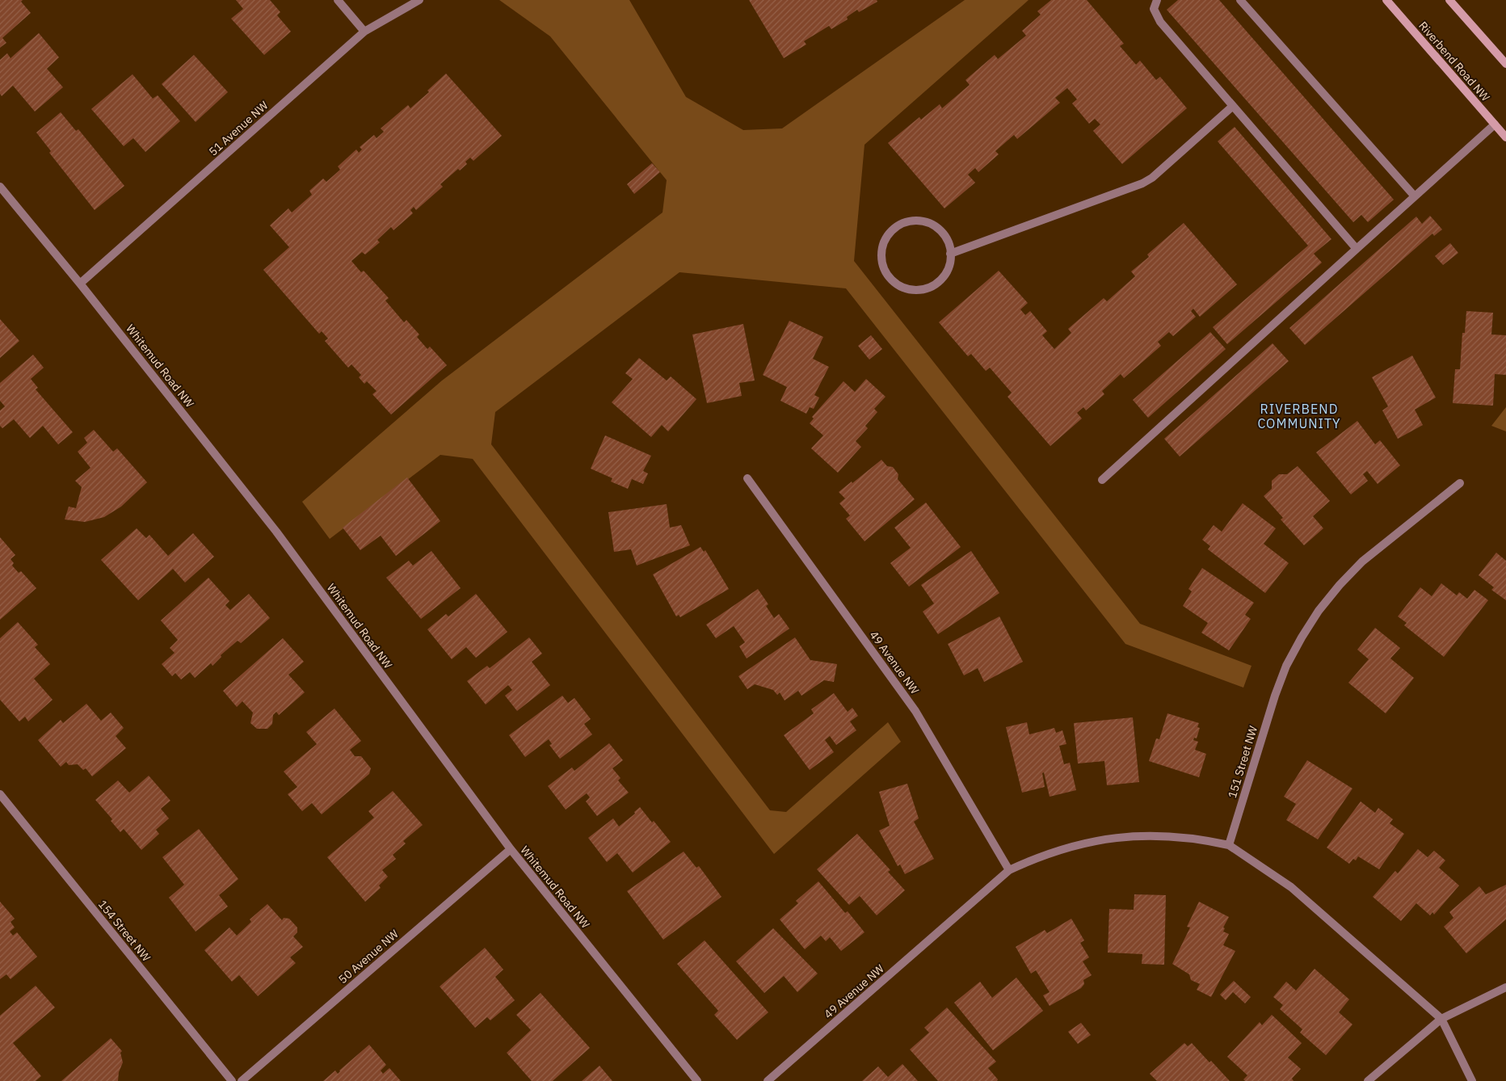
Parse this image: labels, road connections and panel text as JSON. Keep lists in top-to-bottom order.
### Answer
{
  "streets": {
    "street": [
      "Riverbend Road NW",
      "51 Avenue NW",
      "Whitemud Road NW",
      "49 Avenue NW",
      "151 Street NW",
      "154 Street NW",
      "50 Avenue NW"
    ]
  },
  "crossings": [
    ["51 Avenue NW", "Whitemud Road NW"],
    ["Whitemud Road NW", "50 Avenue NW"],
    ["49 Avenue NW", "151 Street NW"]
  ],
  "districts": ["RIVERBEND COMMUNITY"]
}
